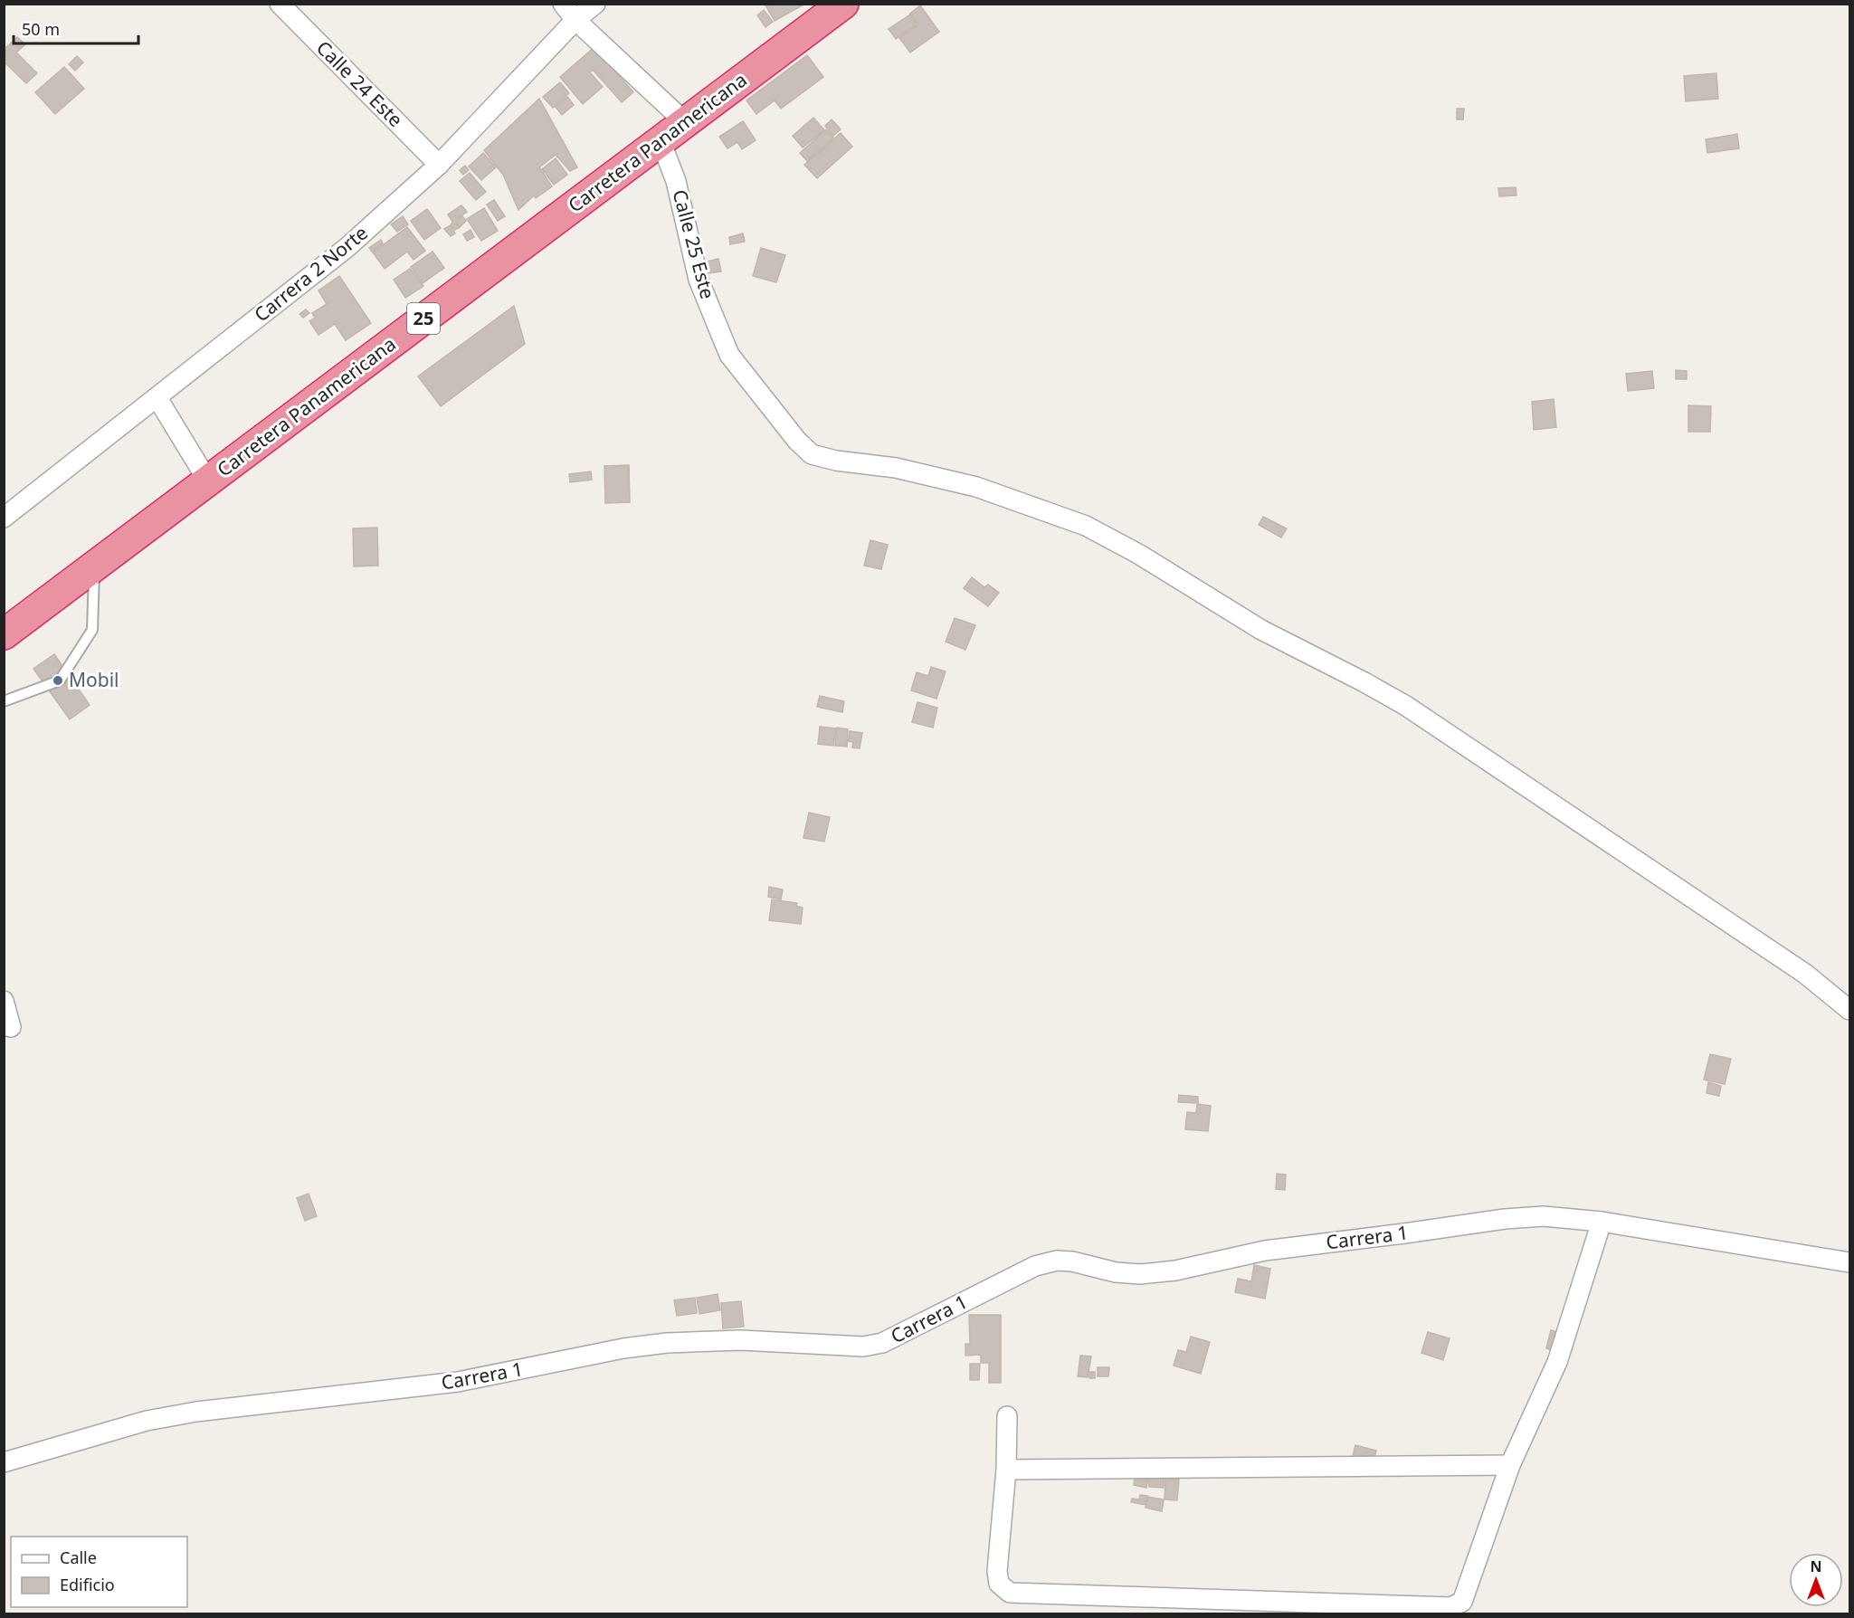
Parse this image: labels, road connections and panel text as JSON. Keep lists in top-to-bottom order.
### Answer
{
  "streets": {
    "highway": ["Carretera Panamericana", "25"],
    "street": [
      "Calle 24 Este",
      "Calle 25 Este",
      "Carrera 2 Norte",
      "Carrera 1"
    ]
  },
  "crossings": [
    ["Calle 24 Este", "Carrera 2 Norte"],
    ["Carretera Panamericana", "Calle 25 Este"]
  ],
  "places": ["Mobil"],
  "legend": ["Calle", "Edificio"],
  "scale_bar": "50 m",
  "north": "top"
}
